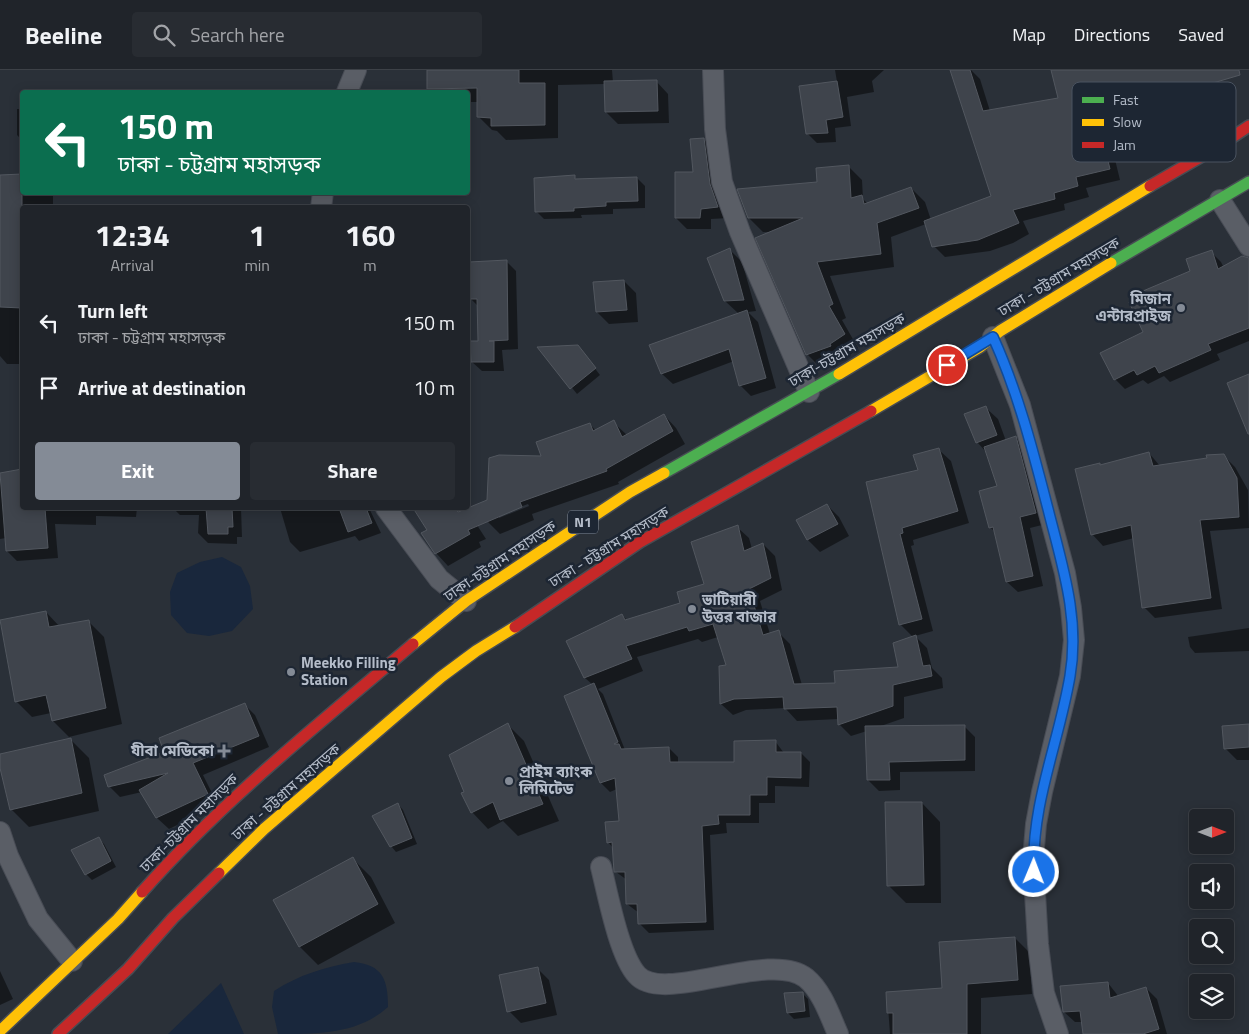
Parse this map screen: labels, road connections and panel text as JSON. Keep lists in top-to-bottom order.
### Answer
{
  "streets": {
    "highway": ["ঢাকা - চট্টগ্রাম মহাসড়ক", "ঢাকা-চট্টগ্রাম মহাসড়ক", "N1"]
  },
  "places": {
    "other": [
      "মিজান এন্টারপ্রাইজ",
      "ভাটিয়ারী উত্তর বাজার",
      "Meekko Filling Station",
      "প্রাইম ব্যাংক লিমিটেড"
    ],
    "health": ["যীবা মেডিকো"]
  },
  "legend": ["Fast", "Slow", "Jam"],
  "north": "right",
  "page": {
    "header": "Beeline",
    "search": "Search here",
    "nav": ["Map", "Directions", "Saved"],
    "turn": ["150 m", "ঢাকা - চট্টগ্রাম মহাসড়ক"],
    "eta": [
      "12:34",
      "Arrival",
      "1",
      "min",
      "160",
      "m"
    ],
    "list": [
      {
        "name": "Turn left",
        "note": "ঢাকা - চট্টগ্রাম মহাসড়ক",
        "value": "150 m"
      },
      {
        "name": "Arrive at destination",
        "value": "10 m"
      }
    ],
    "buttons": ["Exit", "Share"]
  }
}
